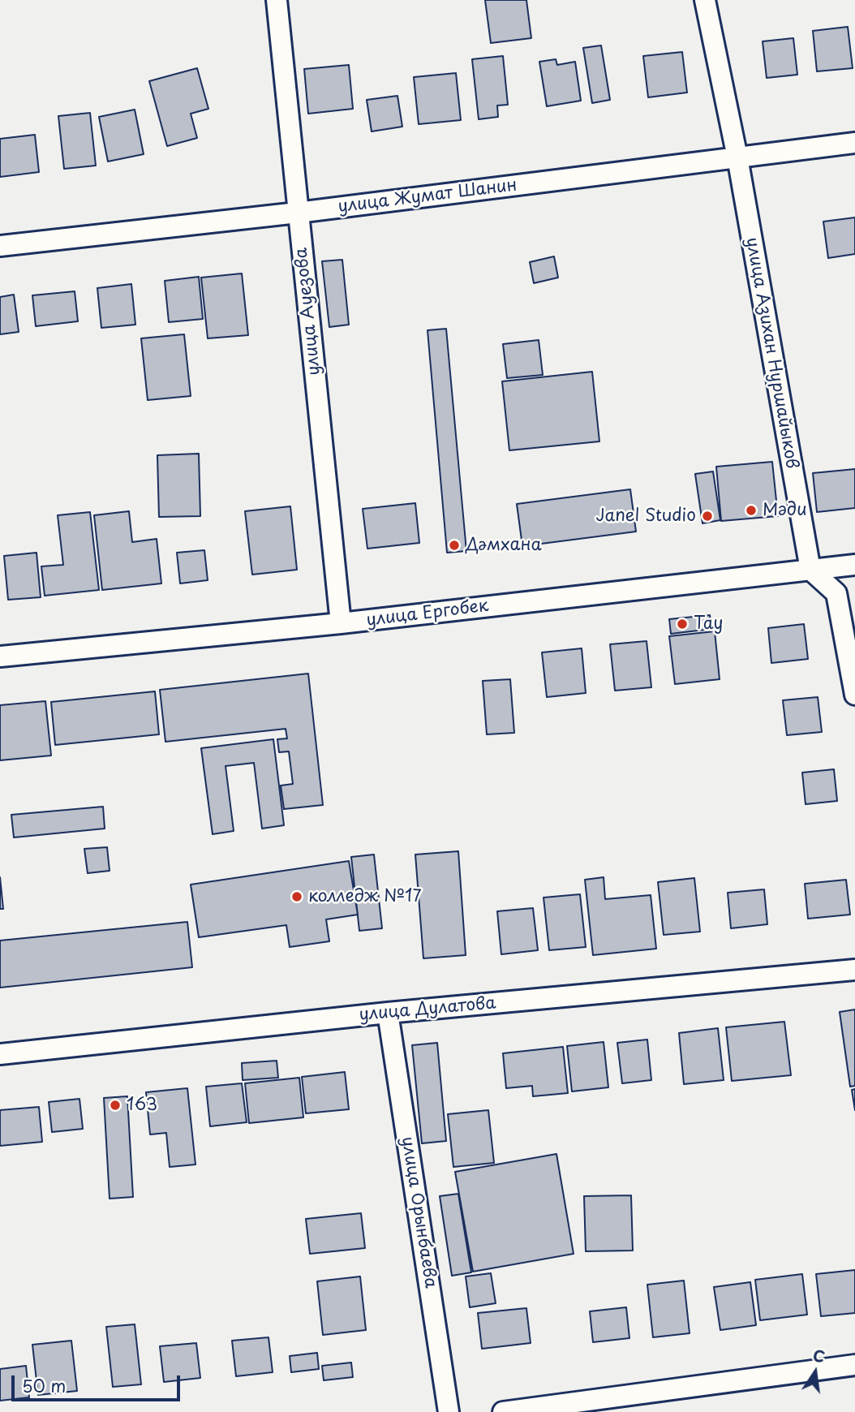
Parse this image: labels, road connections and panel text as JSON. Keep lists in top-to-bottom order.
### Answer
{
  "streets": {
    "street": [
      "улица Жумат Шанин",
      "улица Ауезова",
      "улица Азихан Нуршайыков",
      "улица Ергобек",
      "улица Дулатова",
      "улица Орынбаева"
    ]
  },
  "crossings": [
    ["улица Жумат Шанин", "улица Ауезова"],
    ["улица Жумат Шанин", "улица Азихан Нуршайыков"],
    ["улица Ауезова", "улица Ергобек"],
    ["улица Азихан Нуршайыков", "улица Ергобек"],
    ["улица Дулатова", "улица Орынбаева"]
  ],
  "places": [
    "Мәди",
    "Janel Studio",
    "Дәмхана",
    "Тау",
    "колледж №17",
    "163"
  ],
  "scale_bar": "50 m",
  "north": "top"
}
